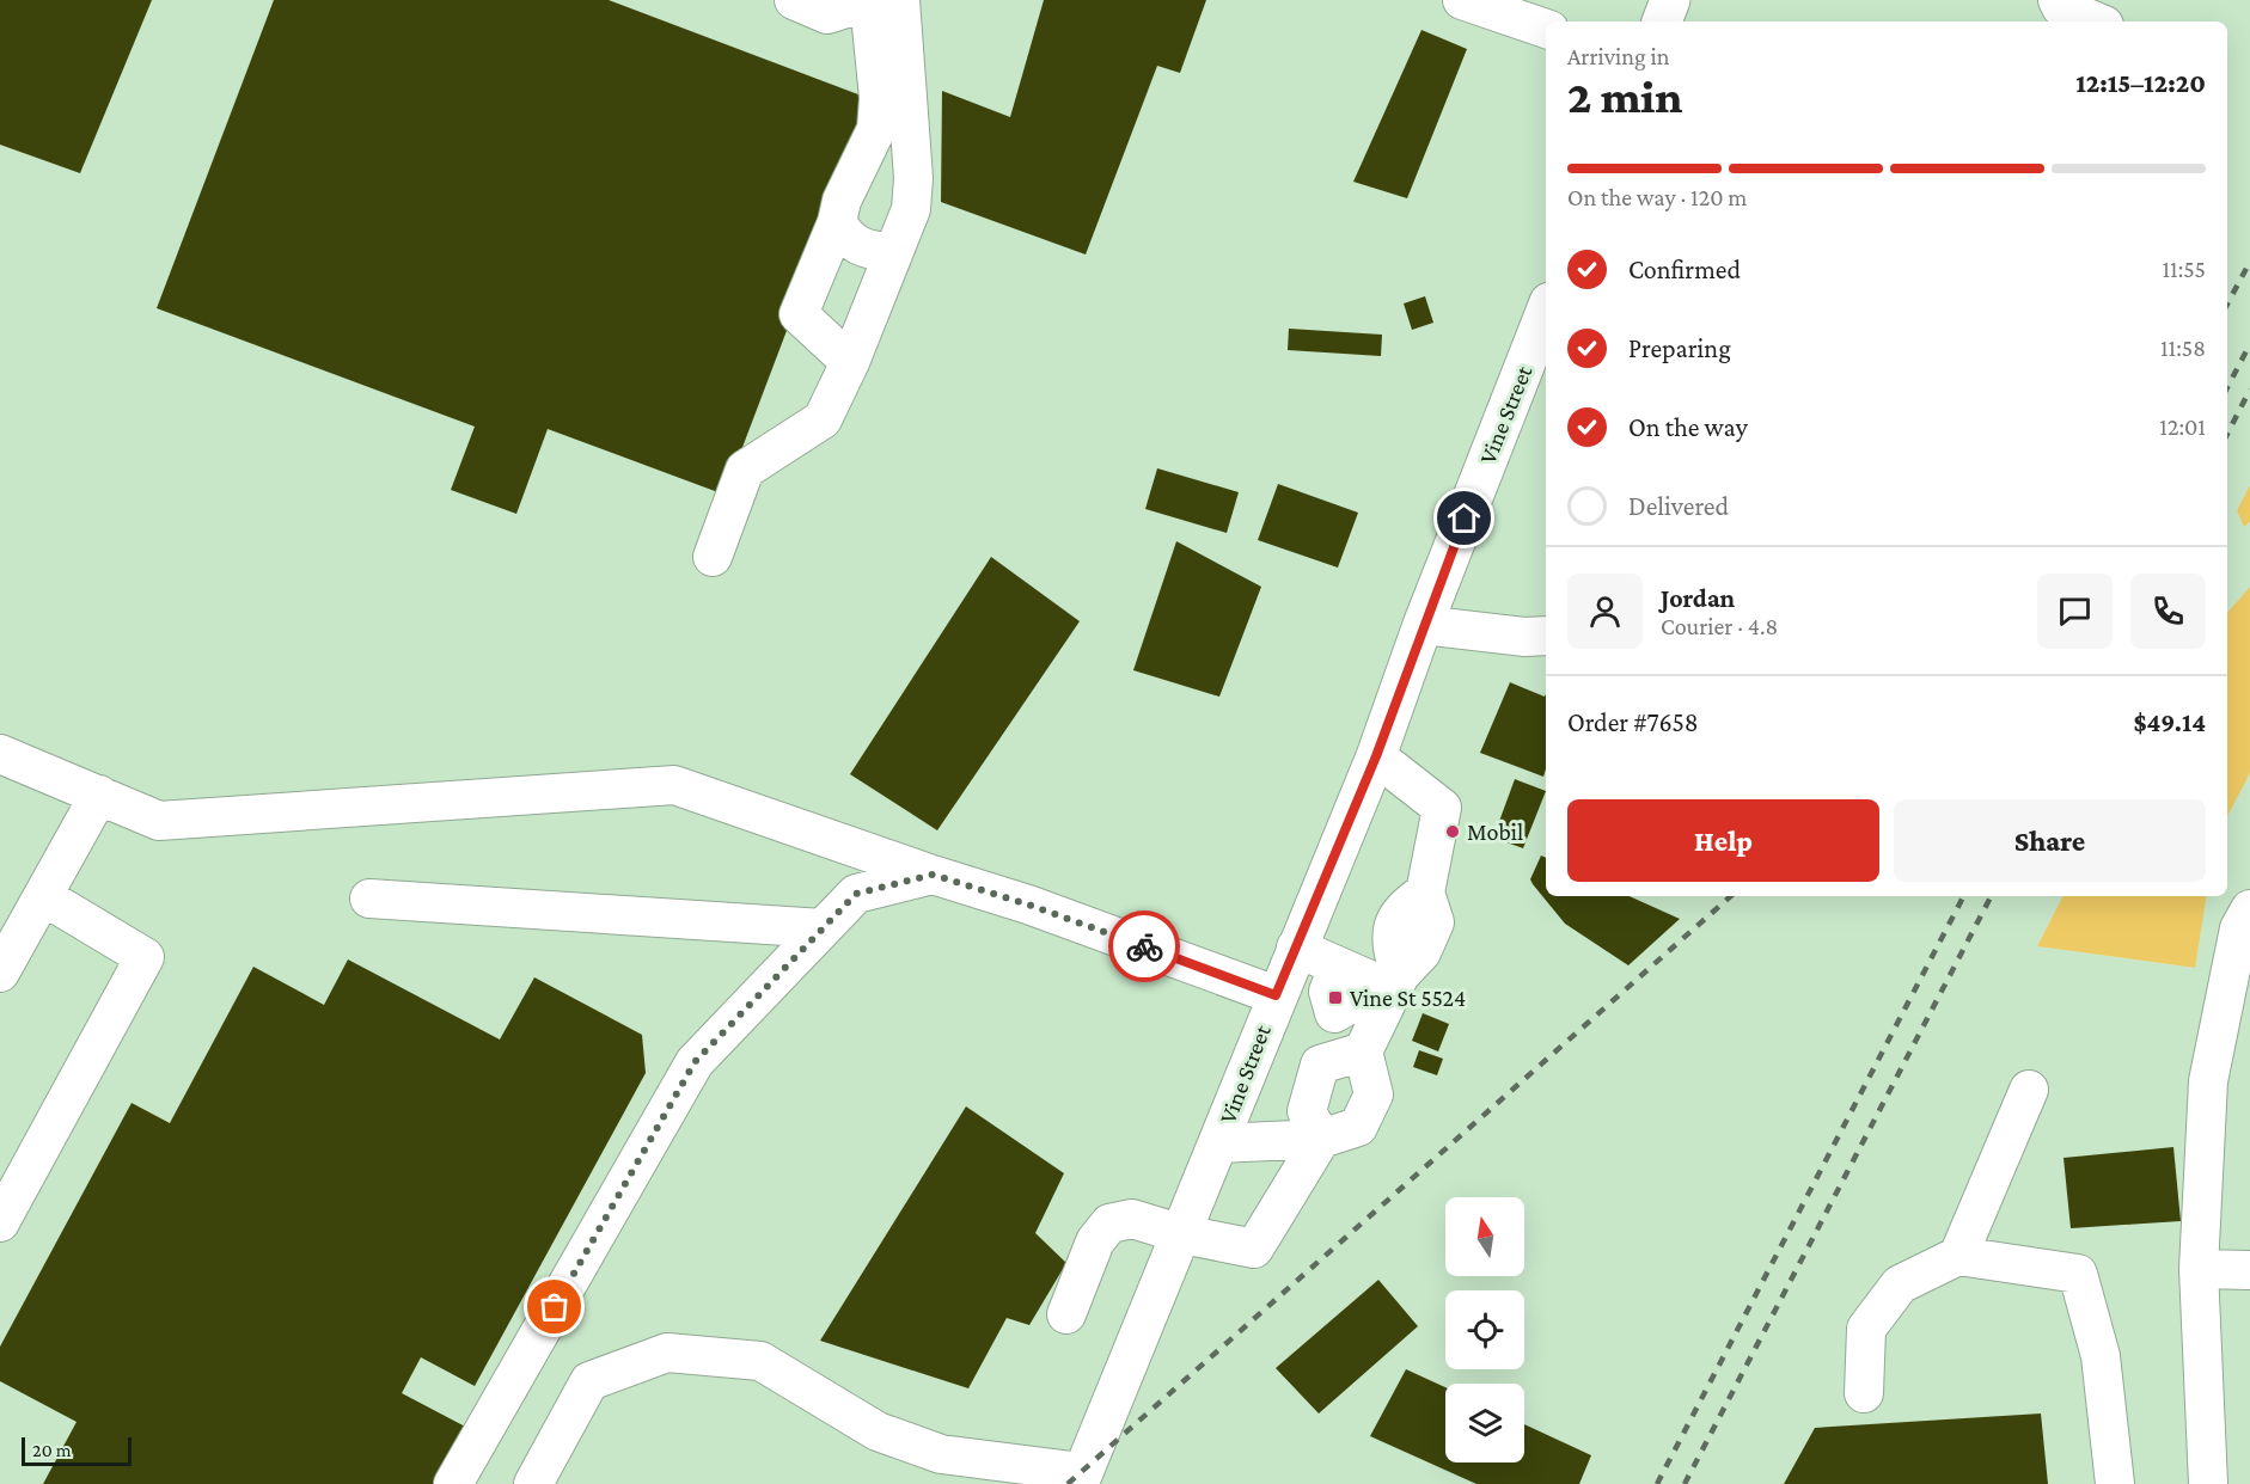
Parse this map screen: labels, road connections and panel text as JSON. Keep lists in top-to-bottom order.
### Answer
{
  "streets": {
    "main road": ["Vine Street"]
  },
  "places": {
    "other": ["Mobil"],
    "transit": ["Vine St 5524"]
  },
  "scale_bar": "20 m",
  "north": "top",
  "page": {
    "heading": ["2 min", "Arriving in", "12:15–12:20"],
    "panel": [
      "Jordan",
      "Courier · 4.8",
      "Order #7658",
      "$49.14"
    ],
    "bar": "On the way · 120 m",
    "list": [
      ["Confirmed", "11:55"],
      ["Preparing", "11:58"],
      ["On the way", "12:01"],
      "Delivered"
    ],
    "buttons": ["Help", "Share"],
    "scale": "20 m"
  }
}
